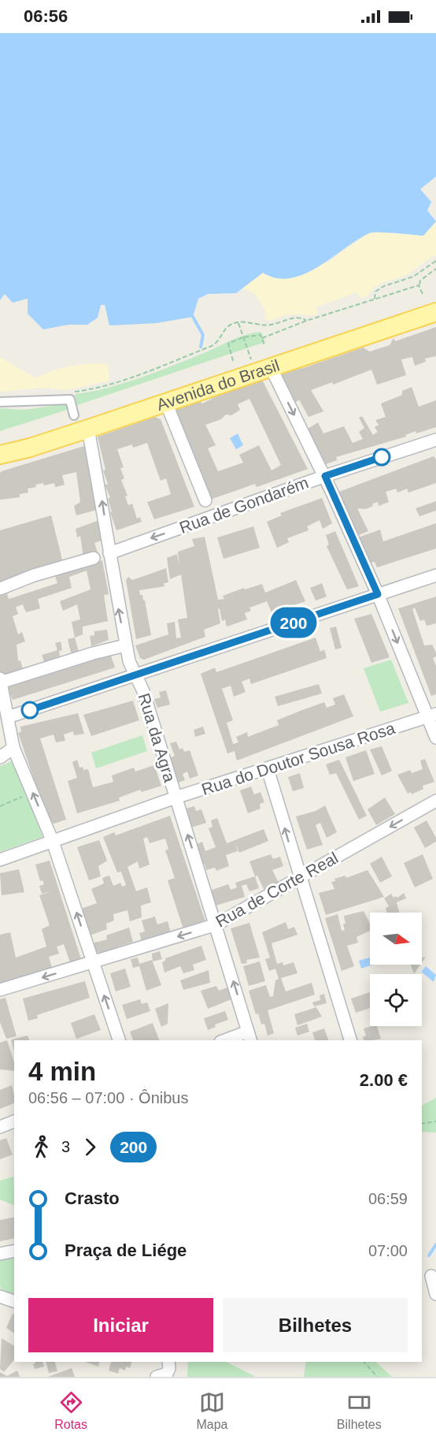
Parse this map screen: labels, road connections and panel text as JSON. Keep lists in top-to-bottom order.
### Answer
{
  "streets": {
    "main road": ["Avenida do Brasil"],
    "street": [
      "Rua de Gondarém",
      "Rua da Agra",
      "Rua do Doutor Sousa Rosa",
      "Rua de Corte Real"
    ]
  },
  "crossings": [
    ["Avenida do Brasil", "Rua da Agra"],
    ["Rua de Gondarém", "Rua da Agra"],
    ["Rua da Agra", "Rua do Doutor Sousa Rosa"],
    ["Rua da Agra", "Rua de Corte Real"]
  ],
  "one_way": ["Rua de Gondarém", "Rua de Corte Real"],
  "lines": ["bus line 200"],
  "north": "right",
  "page": {
    "status": "06:56",
    "on_map": "200",
    "heading": ["4 min", "06:56 – 07:00 · Ônibus", "2.00 €"],
    "legs": ["3", "200"],
    "list": [
      {
        "name": "Crasto",
        "value": "06:59"
      },
      {
        "name": "Praça de Liége",
        "value": "07:00"
      }
    ],
    "buttons": ["Iniciar", "Bilhetes"],
    "tabs": ["Rotas", "Mapa", "Bilhetes"]
  }
}
